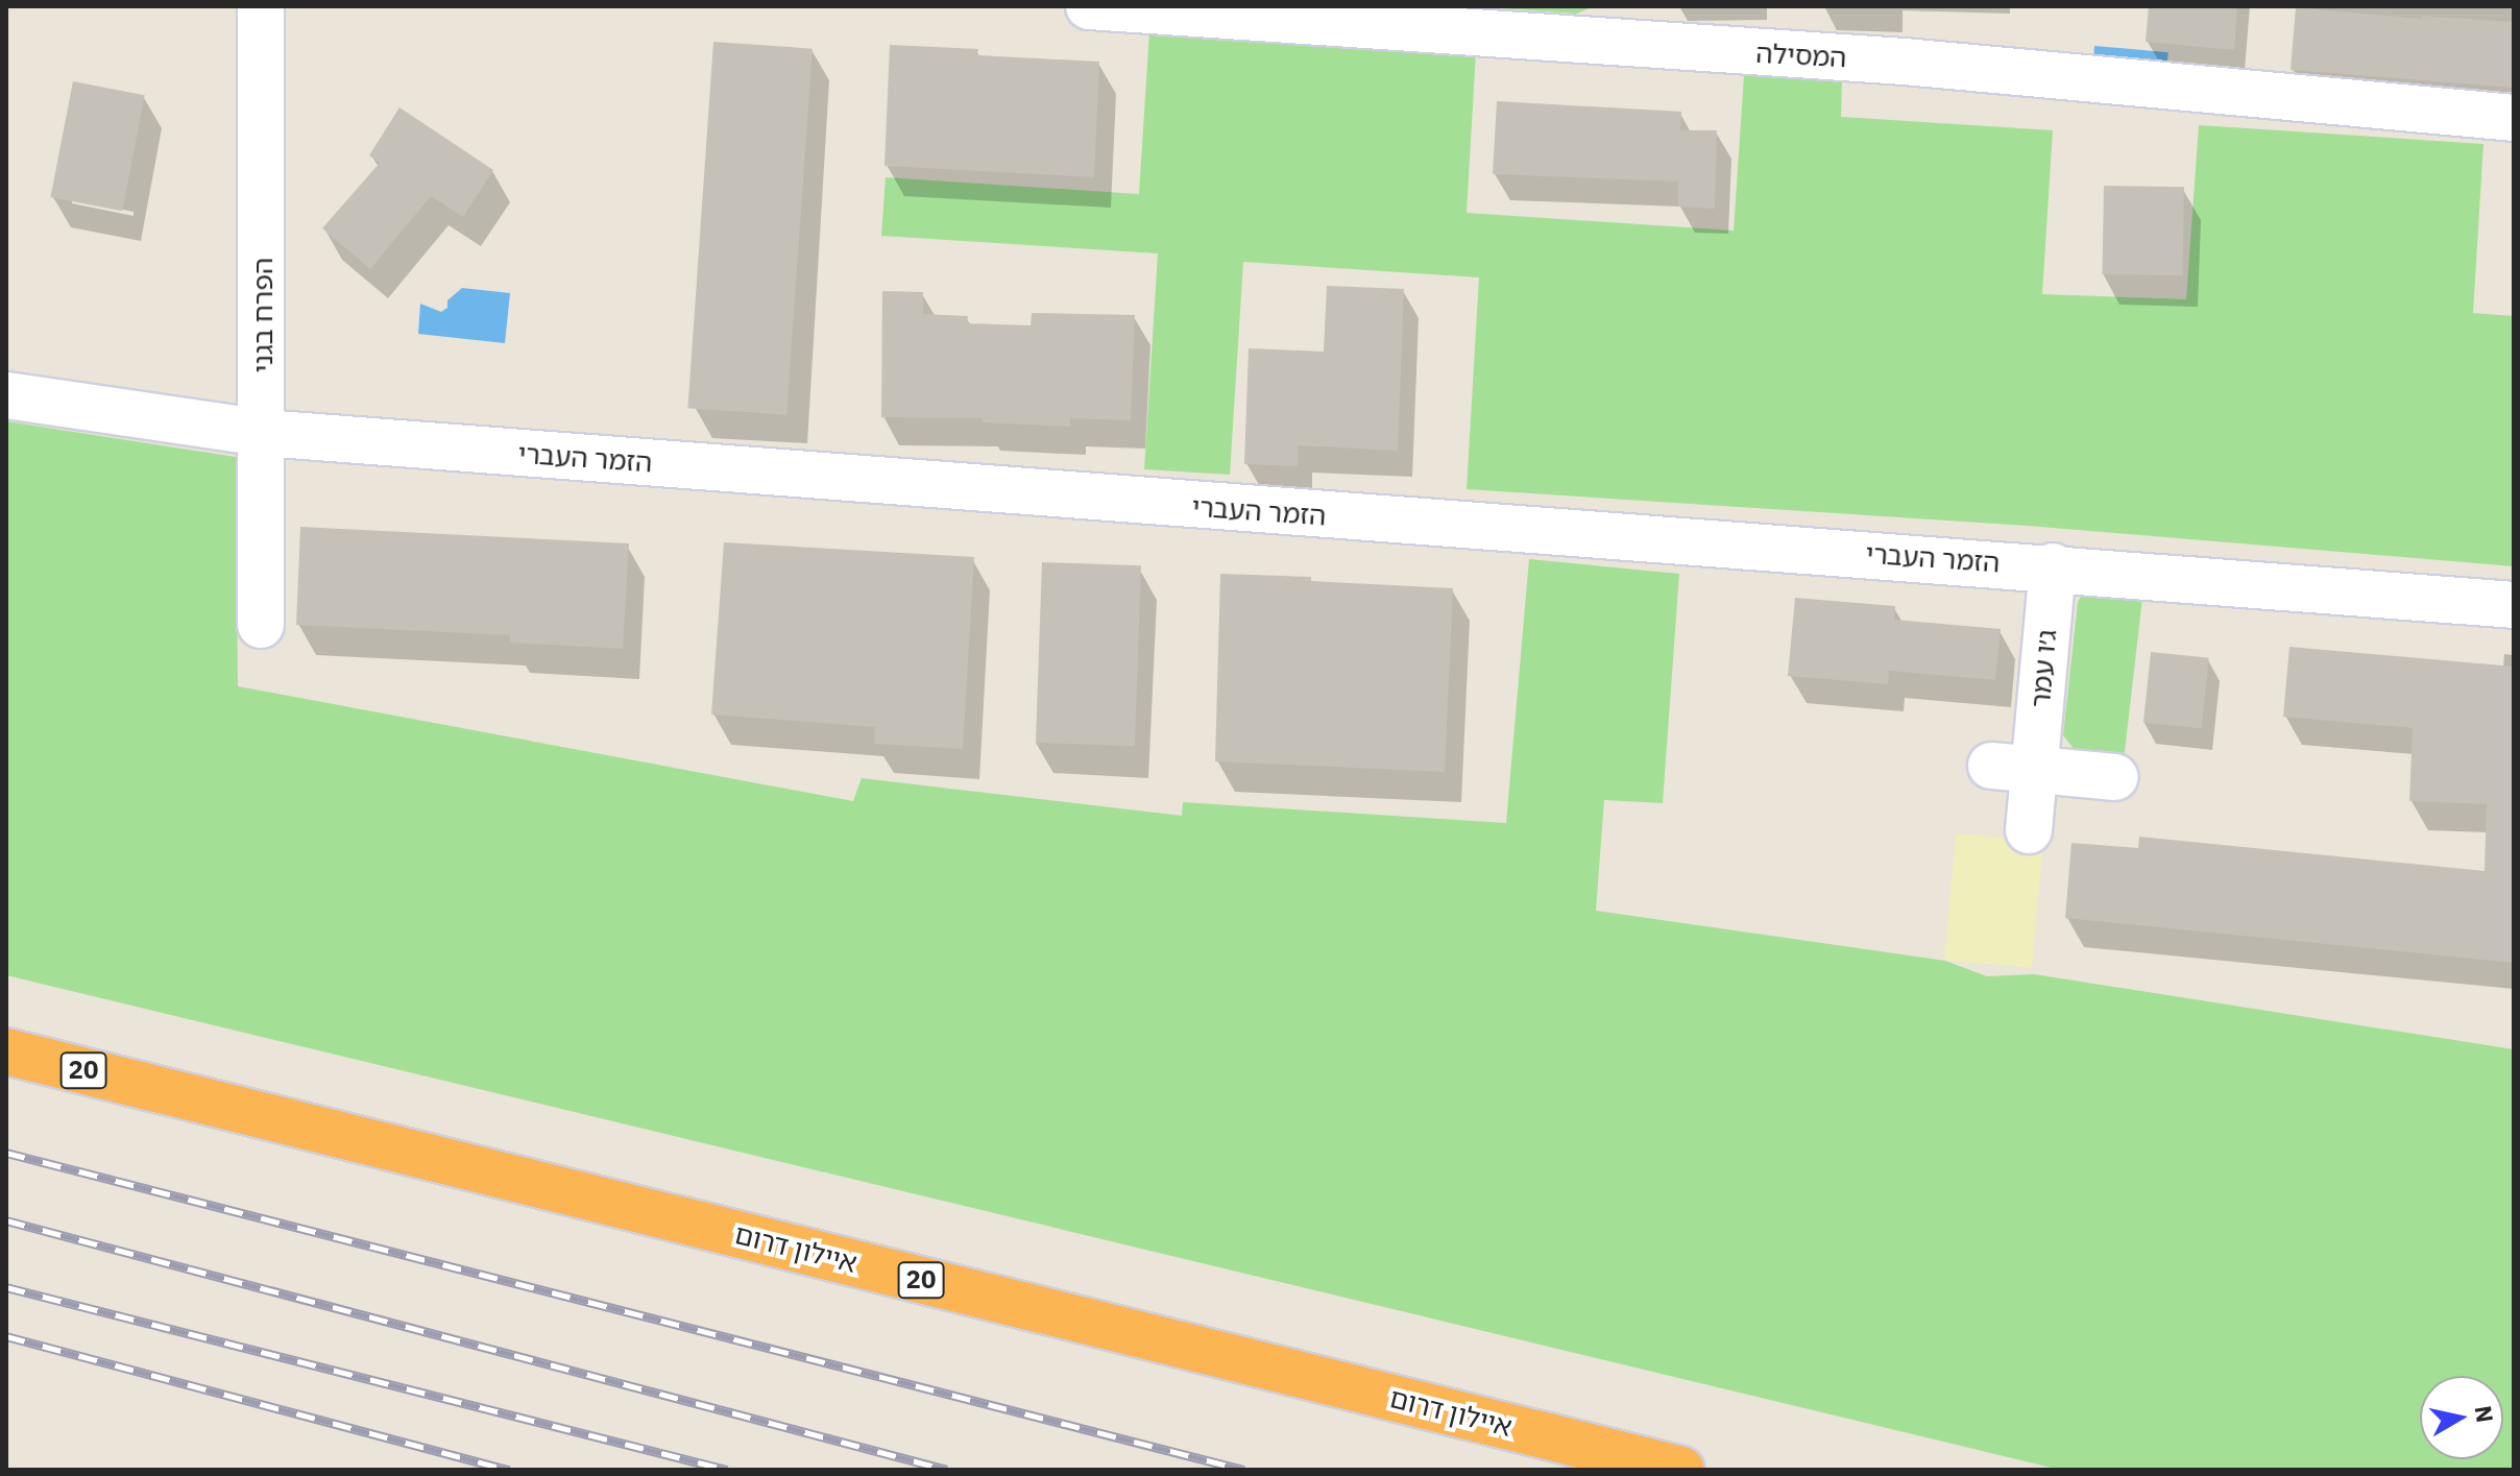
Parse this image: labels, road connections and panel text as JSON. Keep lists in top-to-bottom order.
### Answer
{
  "streets": {
    "highway": ["20", "איילון דרום"],
    "street": [
      "המסילה",
      "הפרח בגני",
      "הזמר העברי",
      "ג׳ו עמר"
    ]
  },
  "crossings": [
    ["הפרח בגני", "הזמר העברי"],
    ["הזמר העברי", "ג׳ו עמר"]
  ],
  "north": "right"
}
